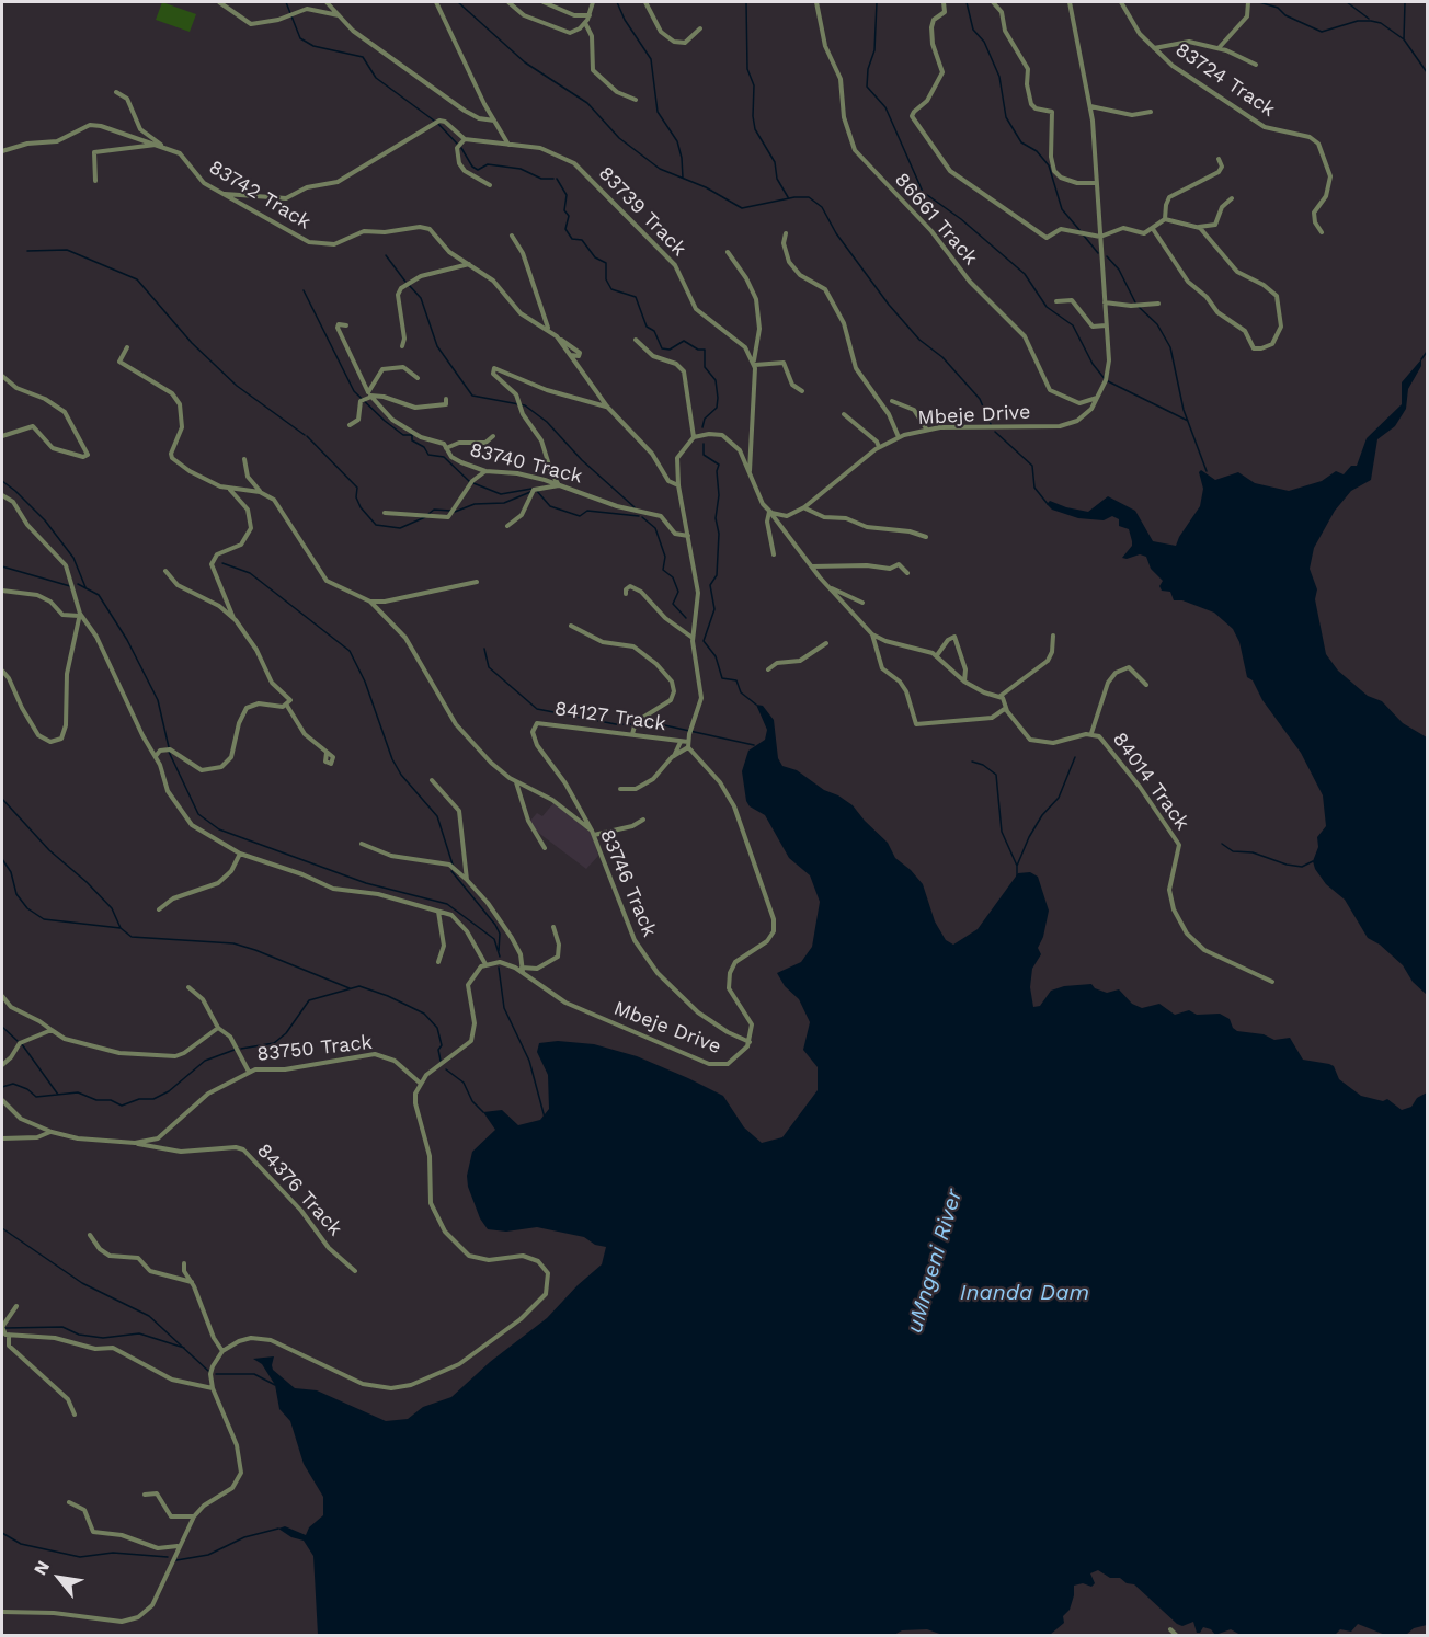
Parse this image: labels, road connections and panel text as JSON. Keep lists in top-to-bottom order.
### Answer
{
  "streets": {
    "street": [
      "83724 Track",
      "83742 Track",
      "83739 Track",
      "86661 Track",
      "Mbeje Drive",
      "83740 Track",
      "84127 Track",
      "84014 Track",
      "83746 Track",
      "83750 Track",
      "84376 Track"
    ]
  },
  "crossings": [
    ["86661 Track", "Mbeje Drive"],
    ["Mbeje Drive", "84127 Track"],
    ["Mbeje Drive", "83746 Track"],
    ["84127 Track", "83746 Track"],
    ["83750 Track", "84376 Track"]
  ],
  "water": ["uMngeni River", "Inanda Dam"],
  "north": "top left"
}
